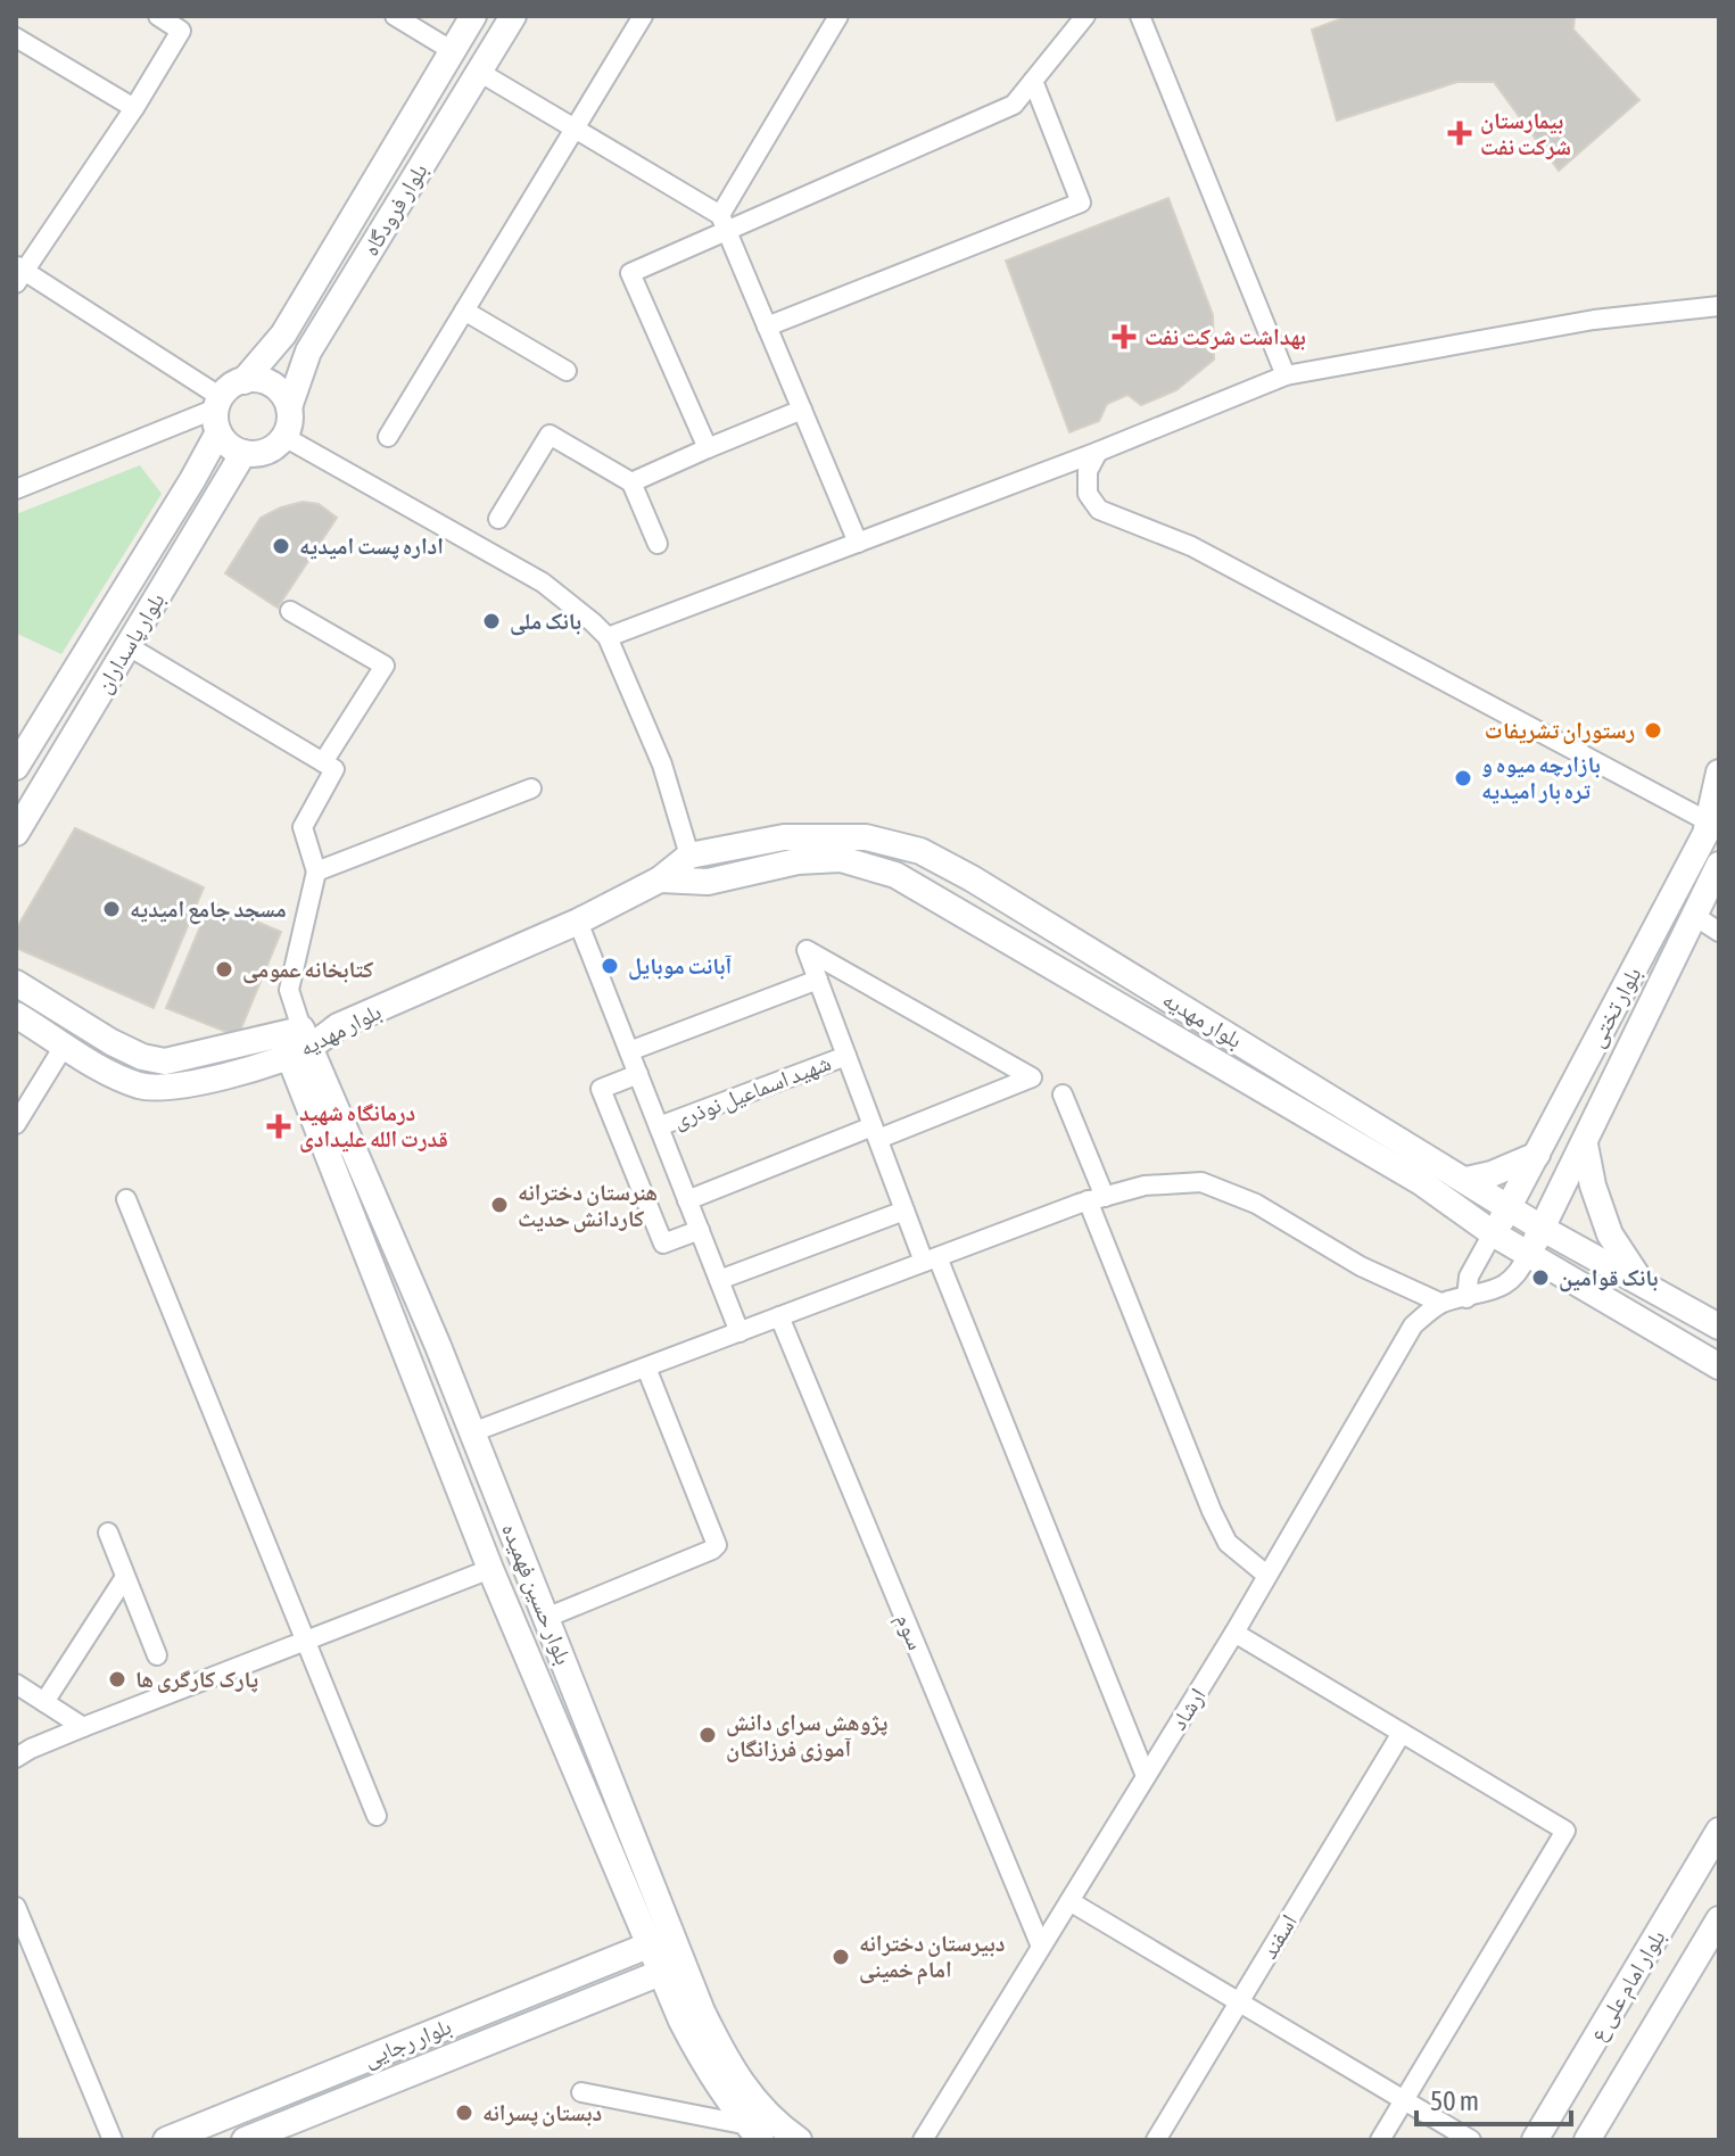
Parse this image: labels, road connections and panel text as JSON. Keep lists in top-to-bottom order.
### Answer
{
  "streets": {
    "street": [
      "بلوار فرودگاه",
      "بلوار پاسداران",
      "بلوار تختی",
      "بلوار مهدیه",
      "شهید اسماعیل نوذری",
      "بلوار حسین فهمیده",
      "سوم",
      "ارشاد",
      "اسفند",
      "بلوار امام علی ع",
      "بلوار رجایی"
    ]
  },
  "crossings": [
    ["بلوار فرودگاه", "بلوار پاسداران"],
    ["بلوار تختی", "بلوار مهدیه"],
    ["بلوار مهدیه", "بلوار حسین فهمیده"],
    ["بلوار حسین فهمیده", "بلوار رجایی"],
    ["سوم", "ارشاد"]
  ],
  "places": {
    "health": ["بیمارستان شرکت نفت", "بهداشت شرکت نفت", "درمانگاه شهید قدرت الله علیدادی"],
    "other": [
      "اداره پست امیدیه",
      "بانک ملی",
      "رستوران تشریفات",
      "بازارچه میوه و تره بار امیدیه",
      "مسجد جامع امیدیه",
      "آبانت موبایل",
      "کتابخانه عمومی",
      "هنرستان دخترانه کاردانش حدیث",
      "بانک قوامین",
      "پارک کارگری ها",
      "پژوهش سرای دانش آموزی فرزانگان",
      "دبیرستان دخترانه امام خمینی",
      "دبستان پسرانه"
    ]
  },
  "scale_bar": "50 m"
}
